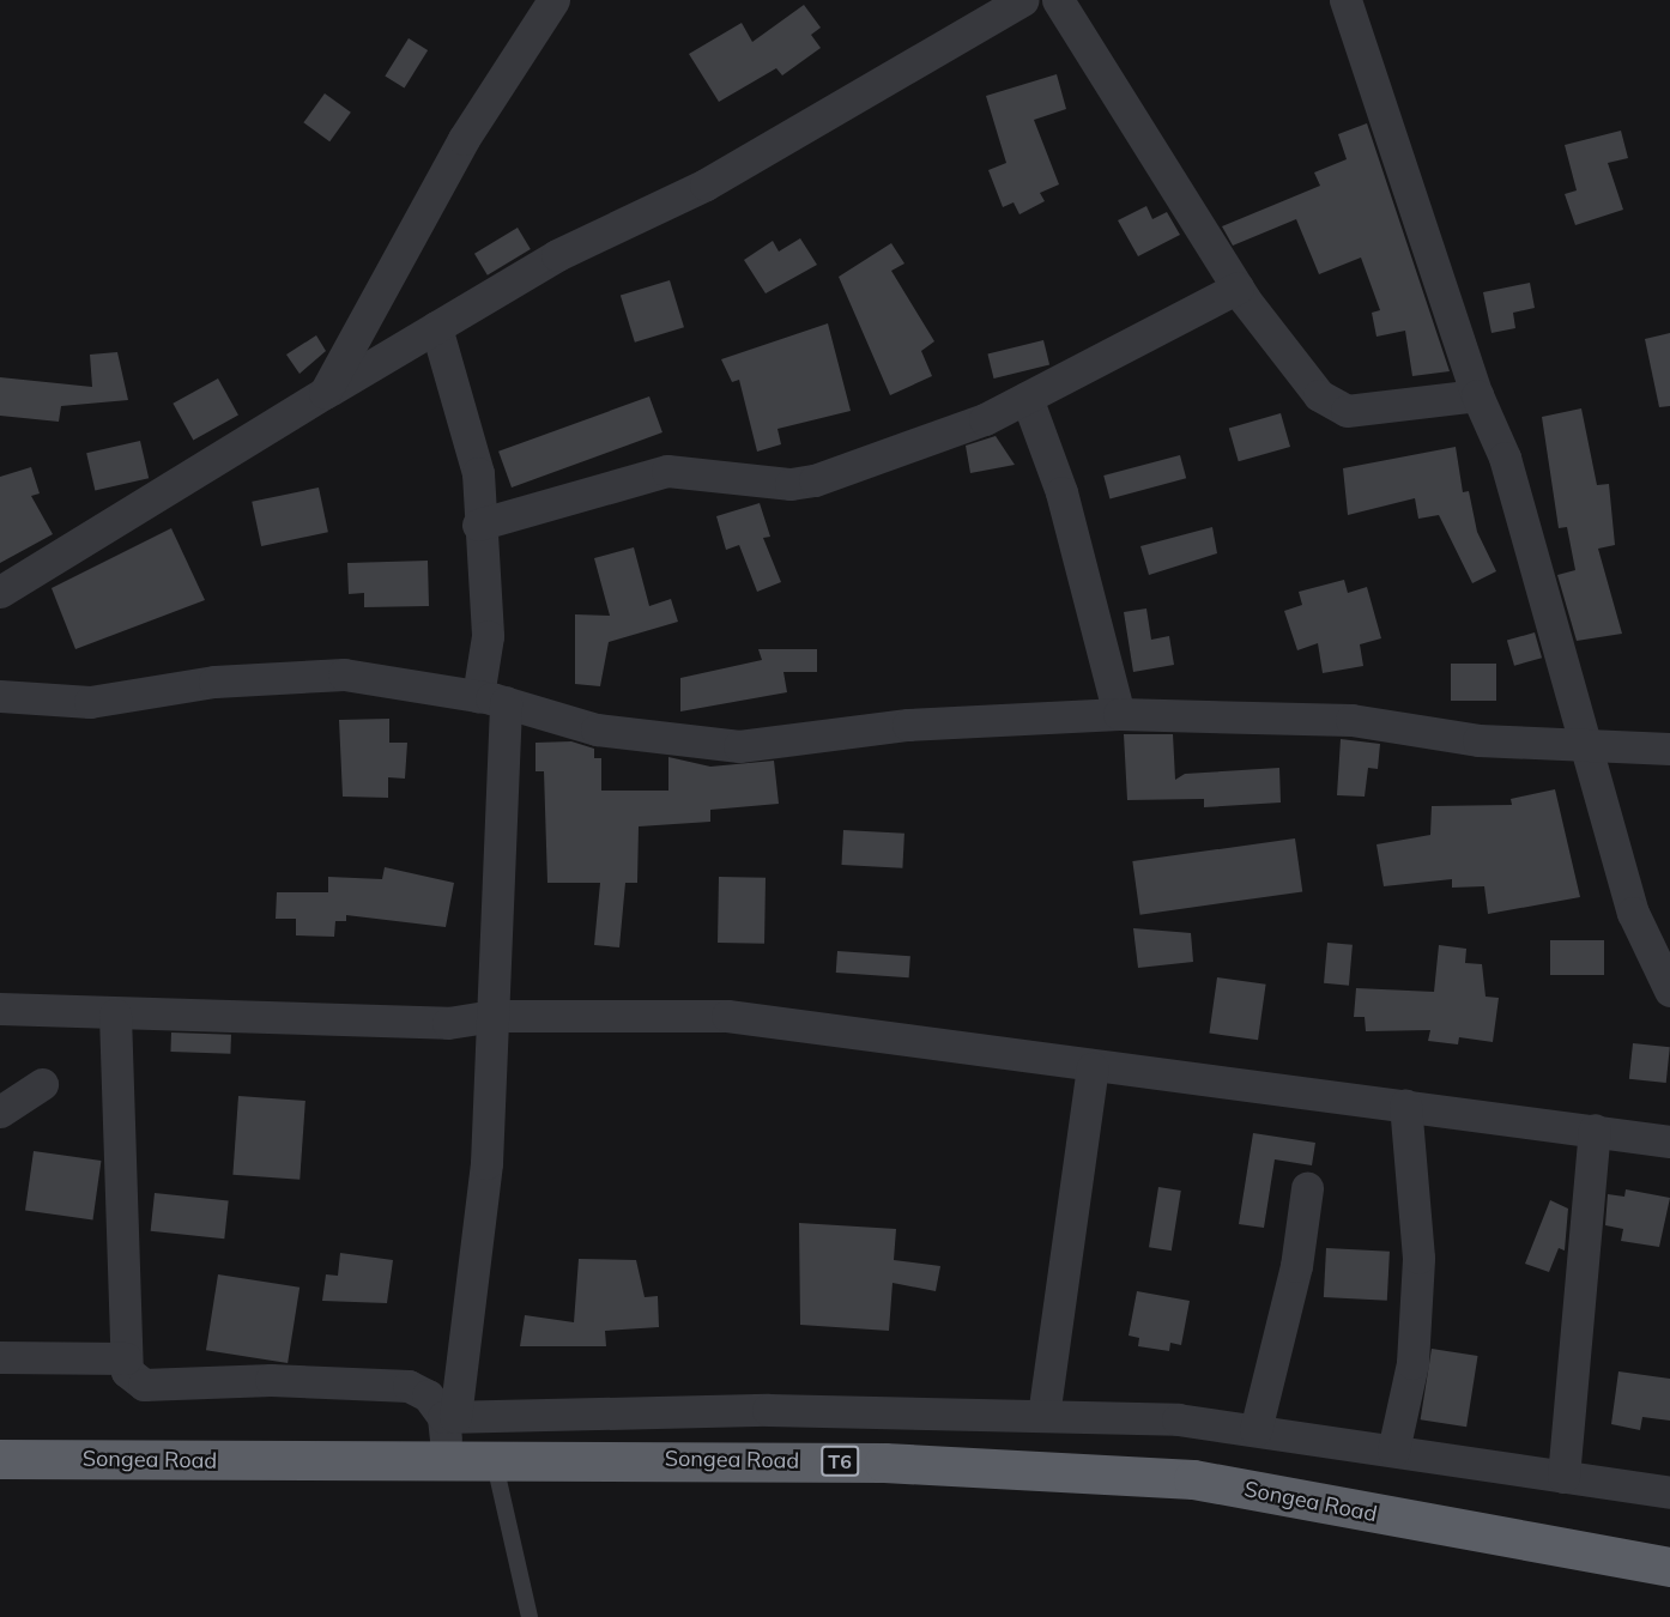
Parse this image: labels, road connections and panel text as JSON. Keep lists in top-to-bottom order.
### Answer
{
  "streets": {
    "highway": ["Songea Road", "T6"]
  }
}
